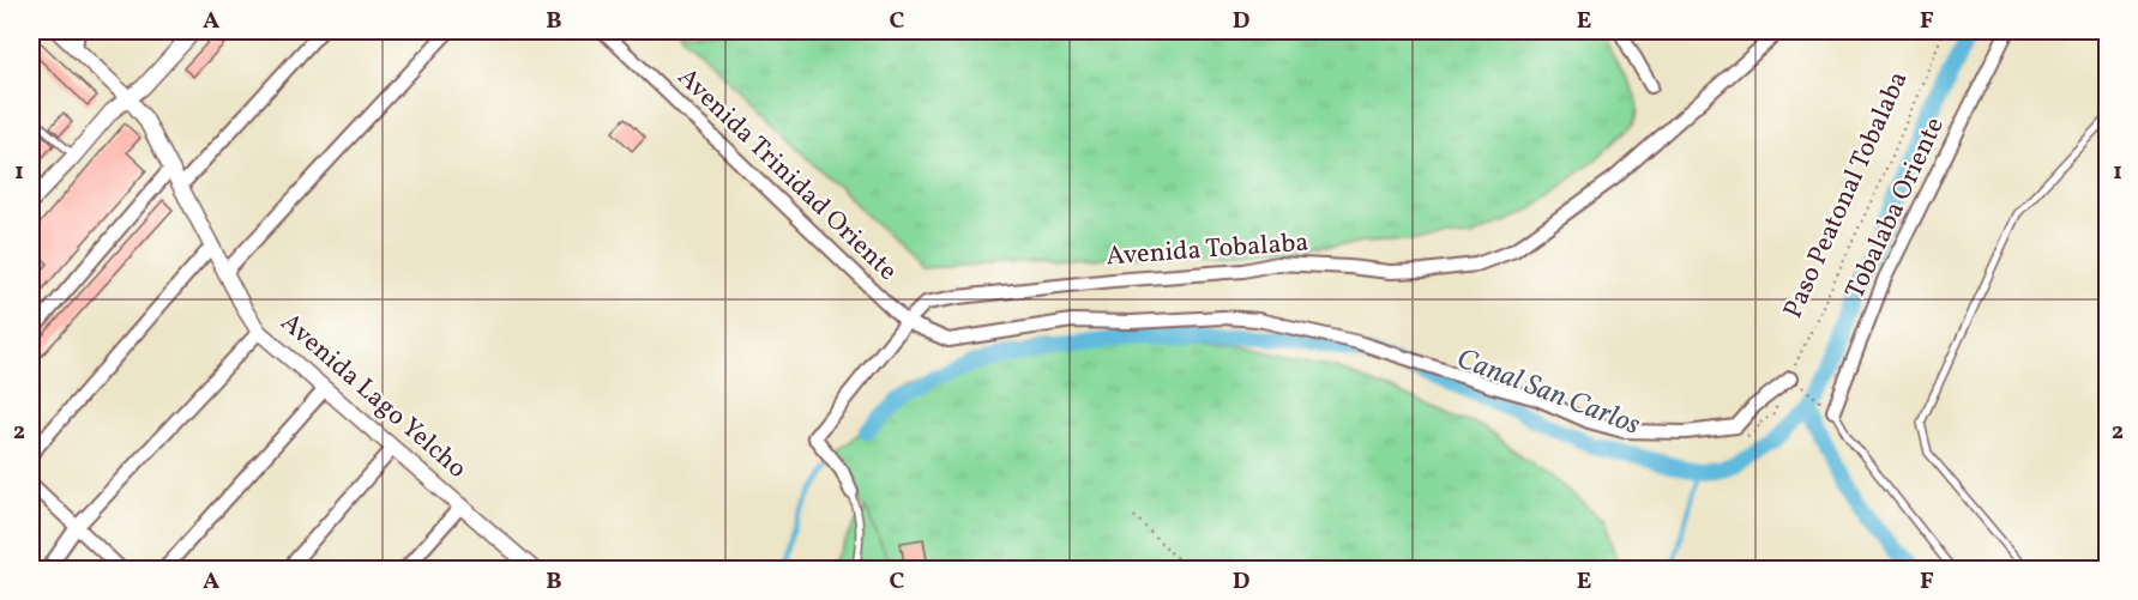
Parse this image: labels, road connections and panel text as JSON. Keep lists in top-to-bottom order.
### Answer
{
  "streets": {
    "street": [
      "Avenida Trinidad Oriente",
      "Tobalaba Oriente",
      "Avenida Tobalaba",
      "Avenida Lago Yelcho"
    ],
    "path": ["Paso Peatonal Tobalaba"]
  },
  "crossings": [
    ["Avenida Trinidad Oriente", "Avenida Tobalaba"]
  ],
  "water": ["Canal San Carlos"],
  "grid": {
    "columns": [
      "A",
      "B",
      "C",
      "D",
      "E",
      "F"
    ],
    "rows": ["1", "2"]
  }
}
